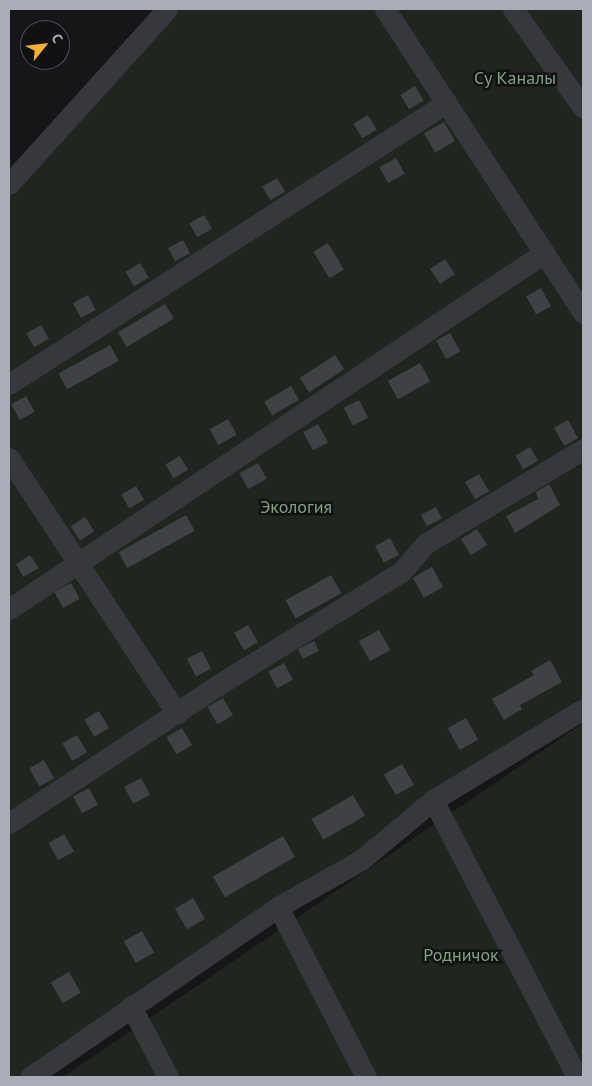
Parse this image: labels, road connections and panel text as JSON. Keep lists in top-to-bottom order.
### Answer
{
  "parks": ["Су Каналы", "Экология", "Родничок"],
  "north": "top right"
}
